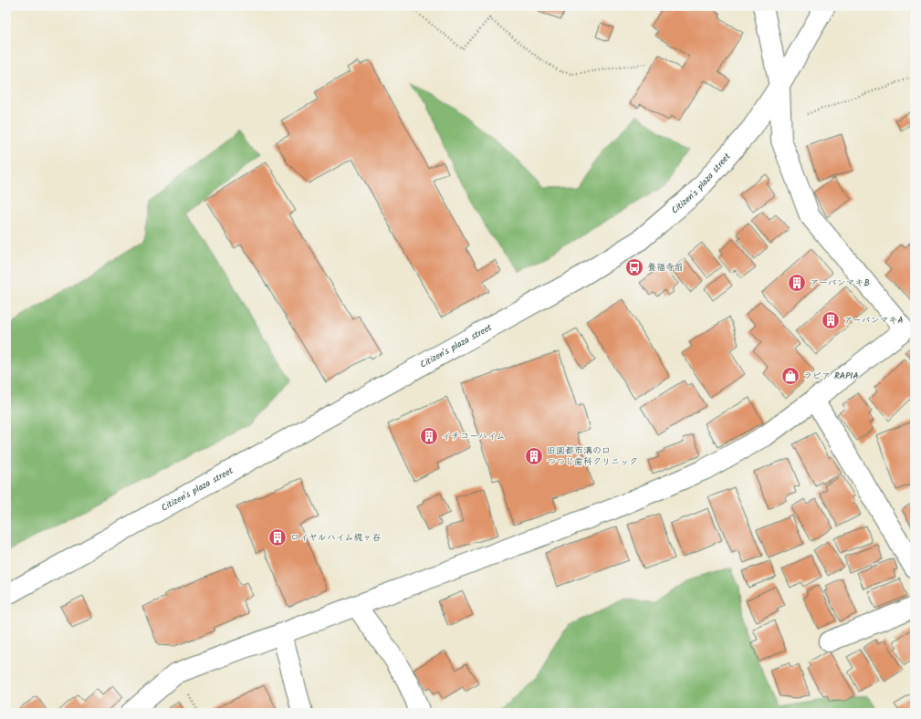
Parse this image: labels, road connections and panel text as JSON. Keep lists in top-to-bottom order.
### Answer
{
  "streets": {
    "street": ["Citizen's plaza street"]
  },
  "places": {
    "bus stop": ["養福寺前"],
    "building": [
      "アーバンマキB",
      "アーバンマキA",
      "イチコーハイム",
      "田園都市溝の口 つつじ歯科クリニック",
      "ロイヤルハイム梶ヶ谷"
    ],
    "shop": ["ラピア RAPIA"]
  }
}
